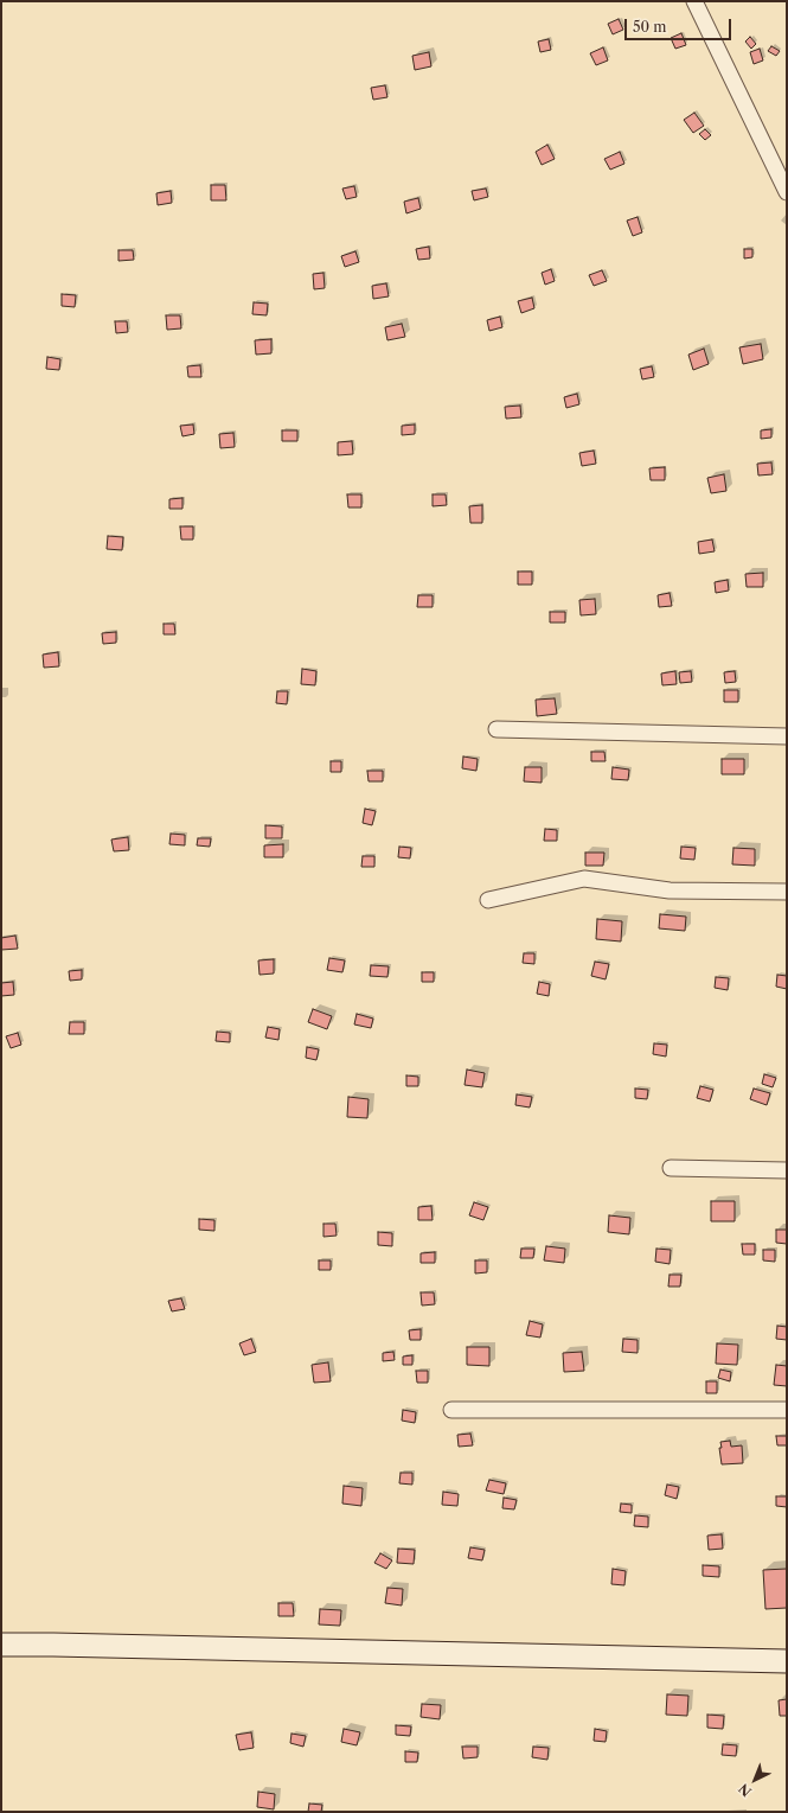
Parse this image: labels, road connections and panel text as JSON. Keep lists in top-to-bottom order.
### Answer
{
  "scale_bar": "50 m",
  "north": "bottom left"
}
